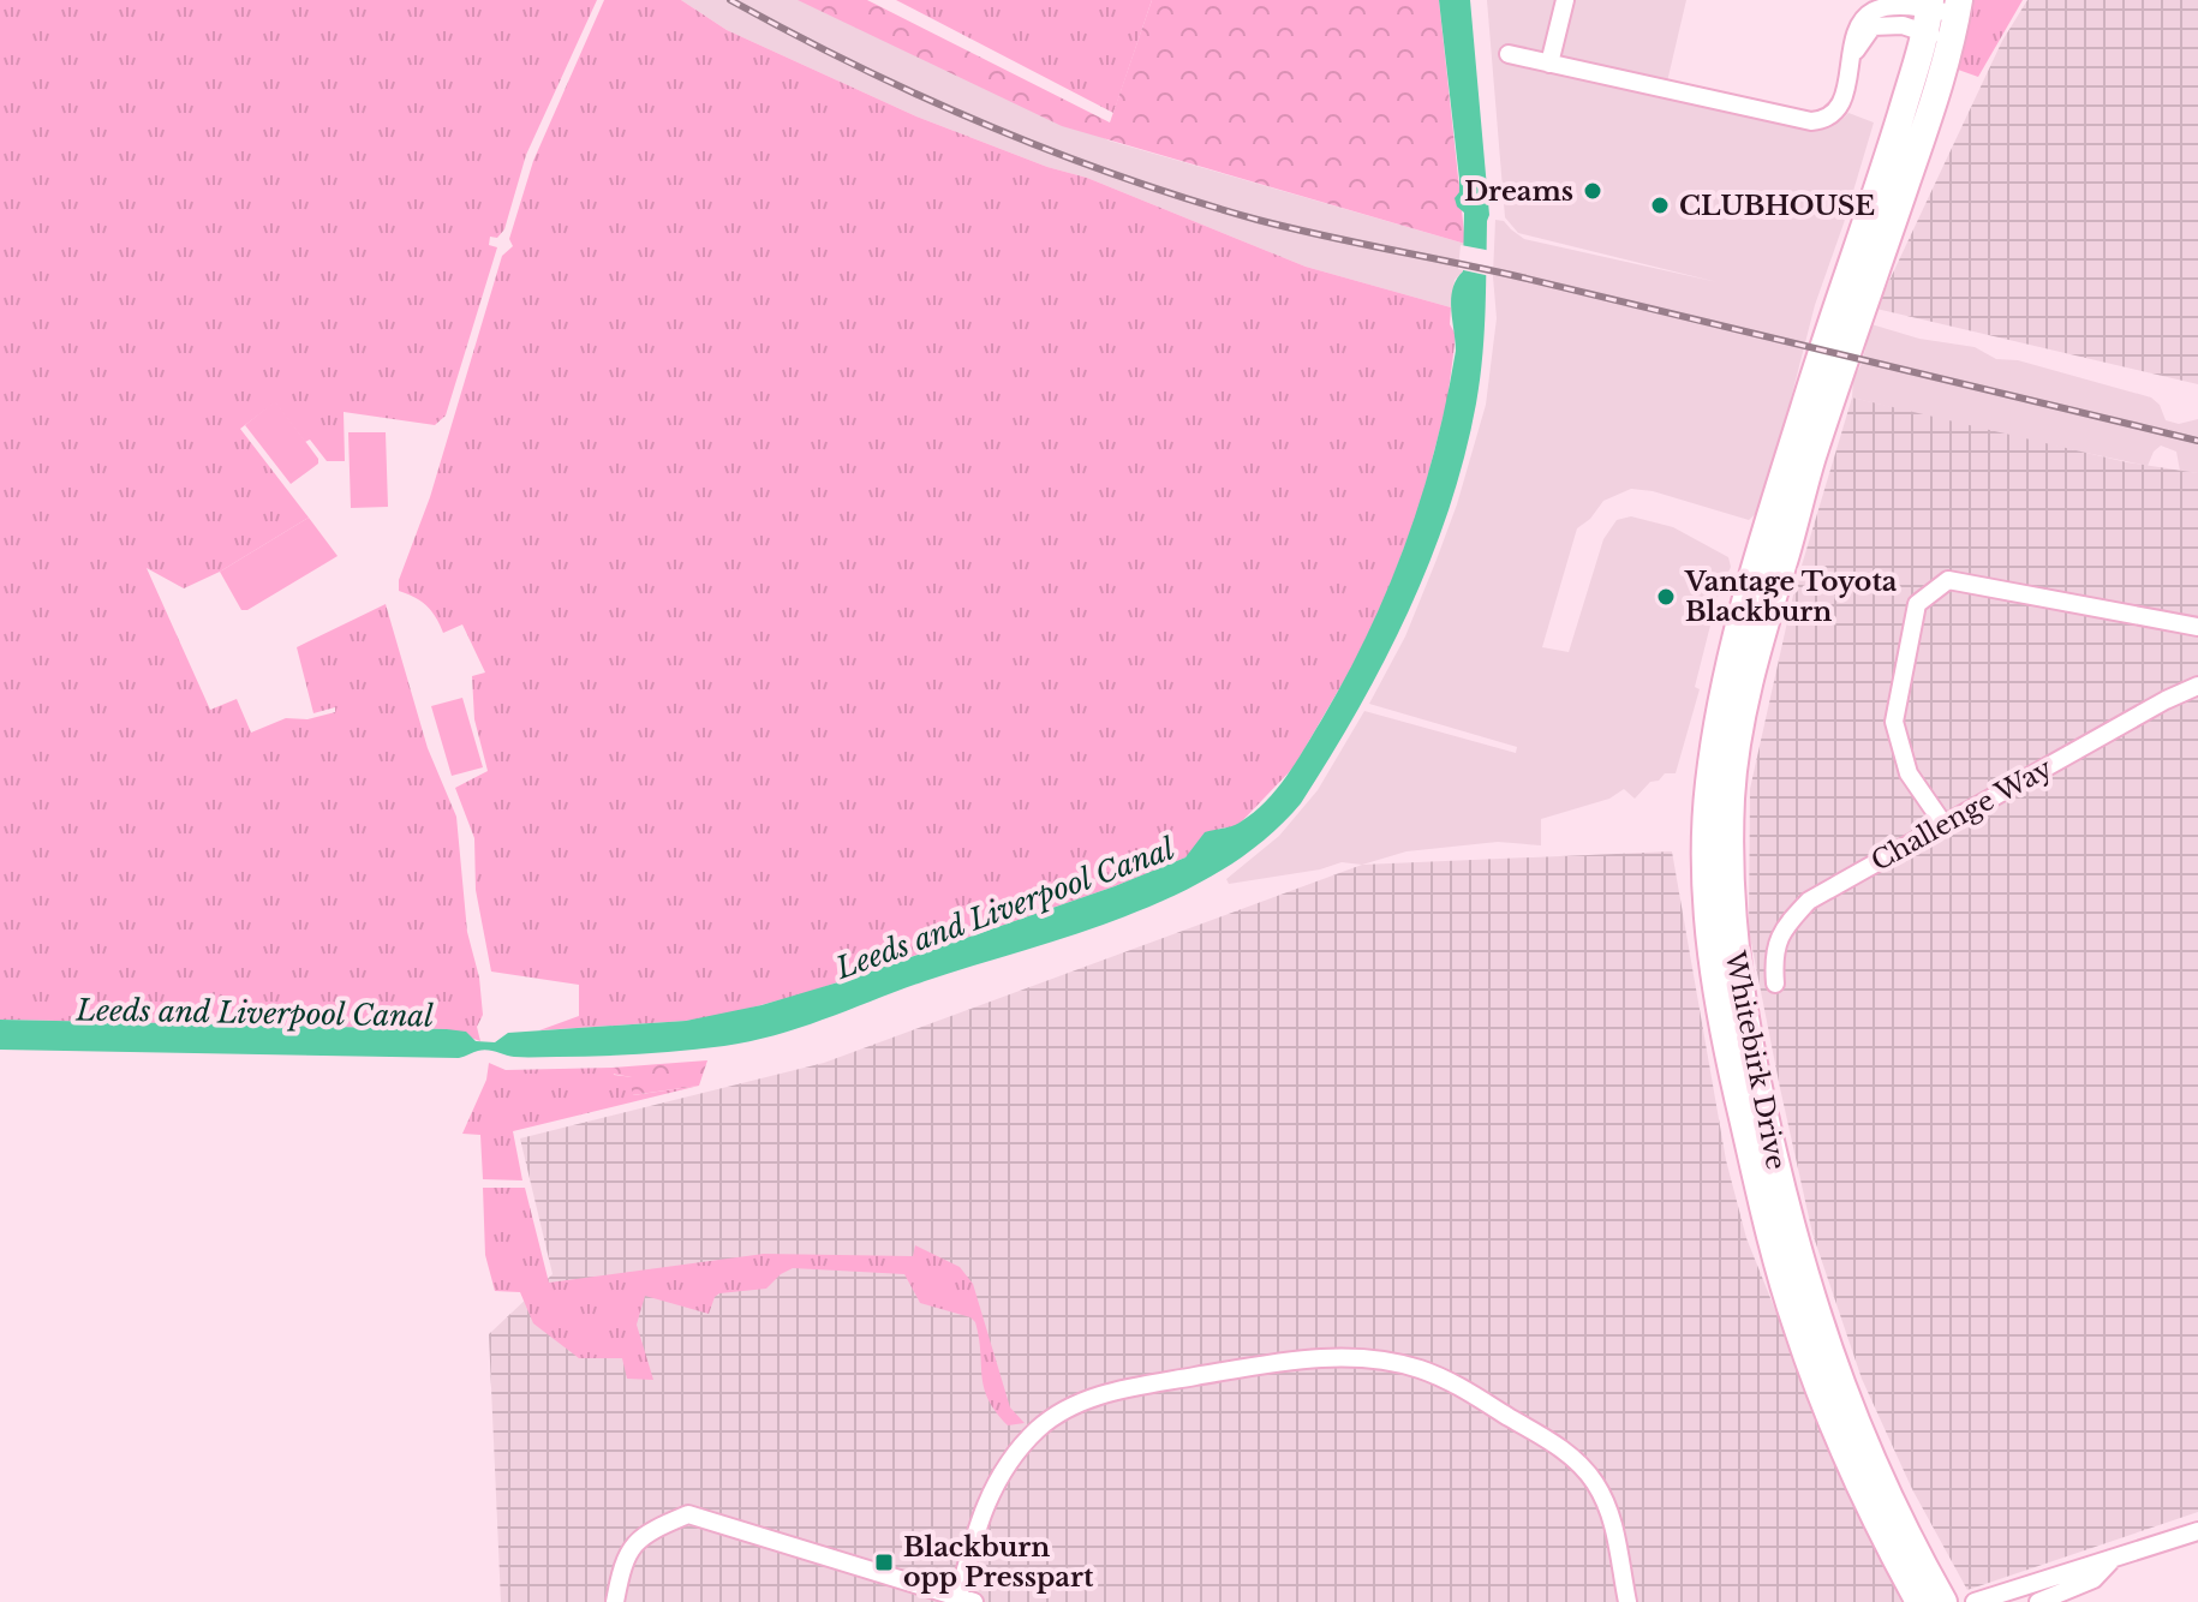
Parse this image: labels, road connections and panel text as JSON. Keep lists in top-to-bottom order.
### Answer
{
  "streets": {
    "highway": ["Whitebirk Drive"],
    "street": ["Challenge Way"]
  },
  "water": ["Leeds and Liverpool Canal"],
  "places": {
    "other": ["Dreams", "CLUBHOUSE", "Vantage Toyota Blackburn"],
    "transit": ["Blackburn opp Presspart"]
  }
}
